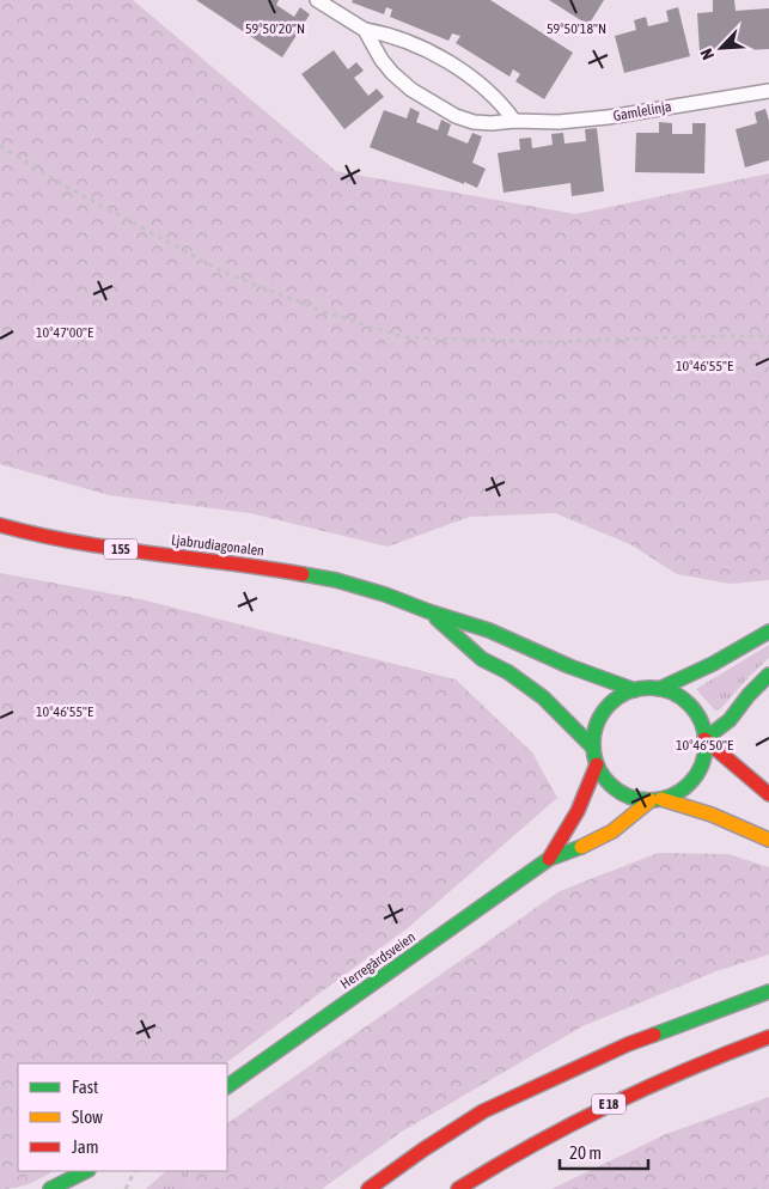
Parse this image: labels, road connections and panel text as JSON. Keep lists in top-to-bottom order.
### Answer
{
  "streets": {
    "main road": [
      "Ljabrudiagonalen",
      "155",
      "Herregårdsveien",
      "E 18"
    ],
    "lane": ["Gamlelinja"]
  },
  "crossings": [
    ["Ljabrudiagonalen", "Herregårdsveien"]
  ],
  "legend": ["Fast", "Slow", "Jam"],
  "scale_bar": "20 m",
  "north": "bottom left",
  "coordinates": [
    "59°50'20\"N",
    "59°50'18\"N",
    "10°47'00\"E",
    "10°46'55\"E",
    "10°46'50\"E"
  ]
}
